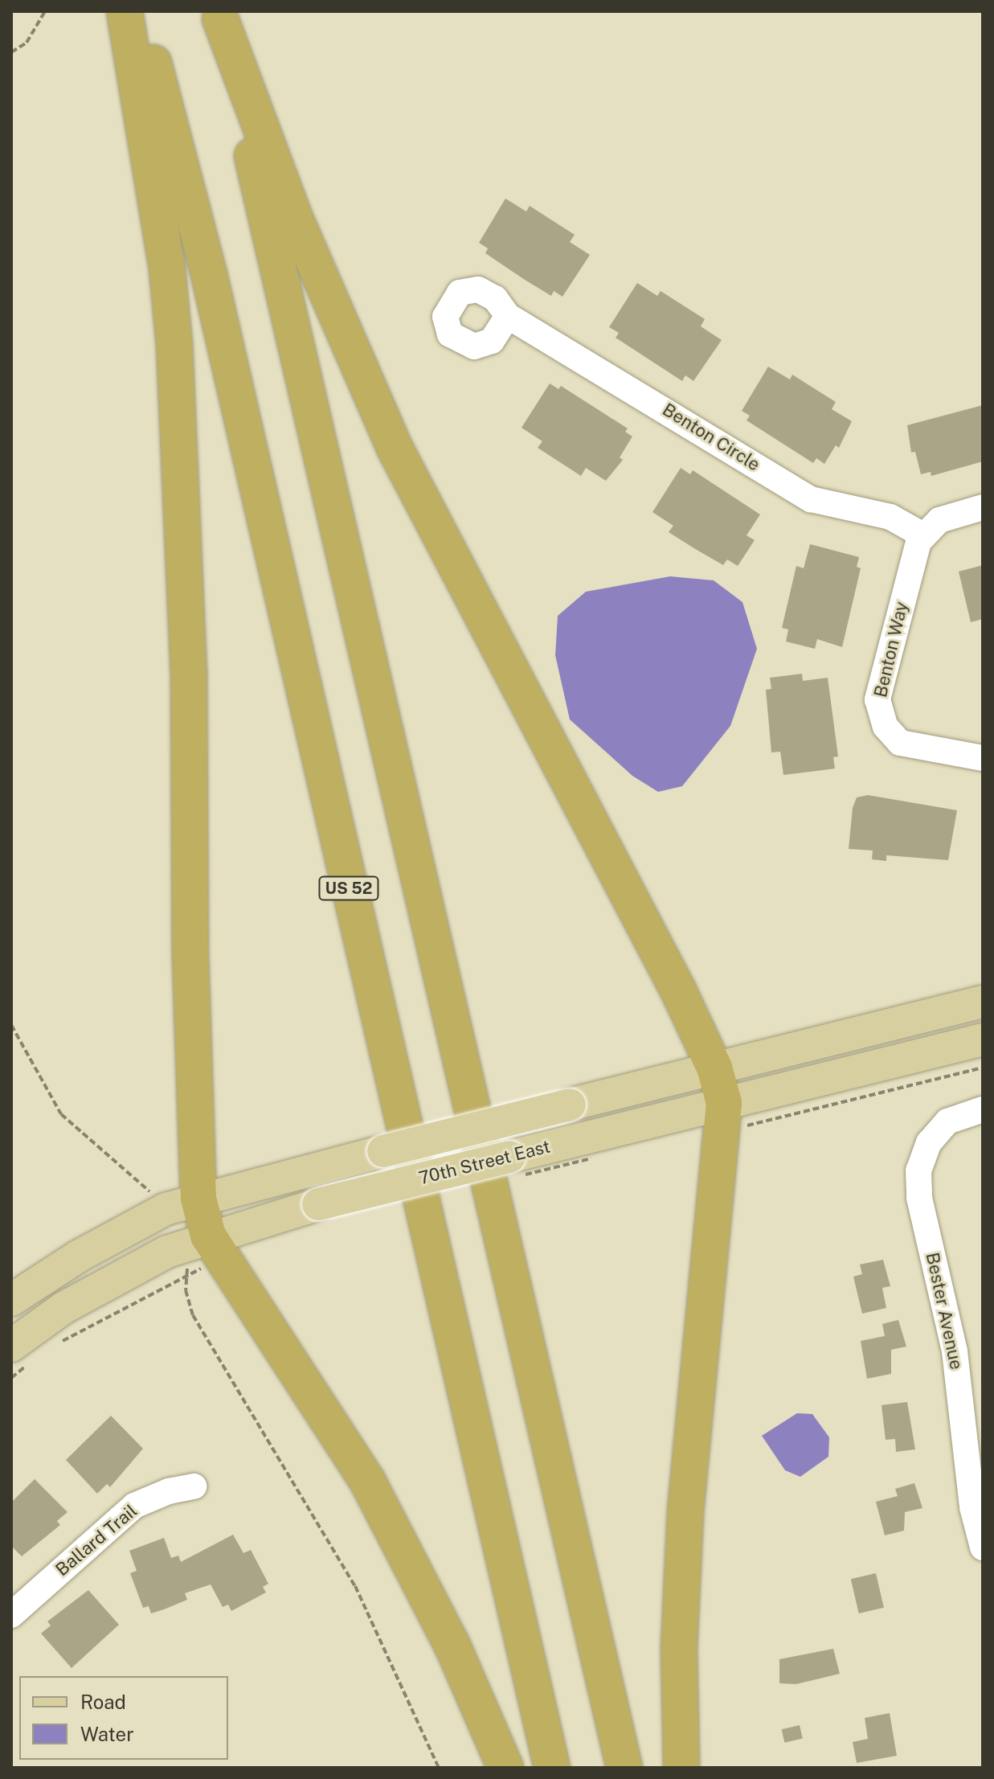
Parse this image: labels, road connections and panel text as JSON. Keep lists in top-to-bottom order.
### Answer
{
  "streets": {
    "highway": ["US 52"],
    "main road": ["70th Street East"],
    "street": [
      "Benton Circle",
      "Benton Way",
      "Bester Avenue",
      "Ballard Trail"
    ]
  },
  "crossings": [
    ["Benton Circle", "Benton Way"]
  ],
  "legend": ["Road", "Water"]
}
